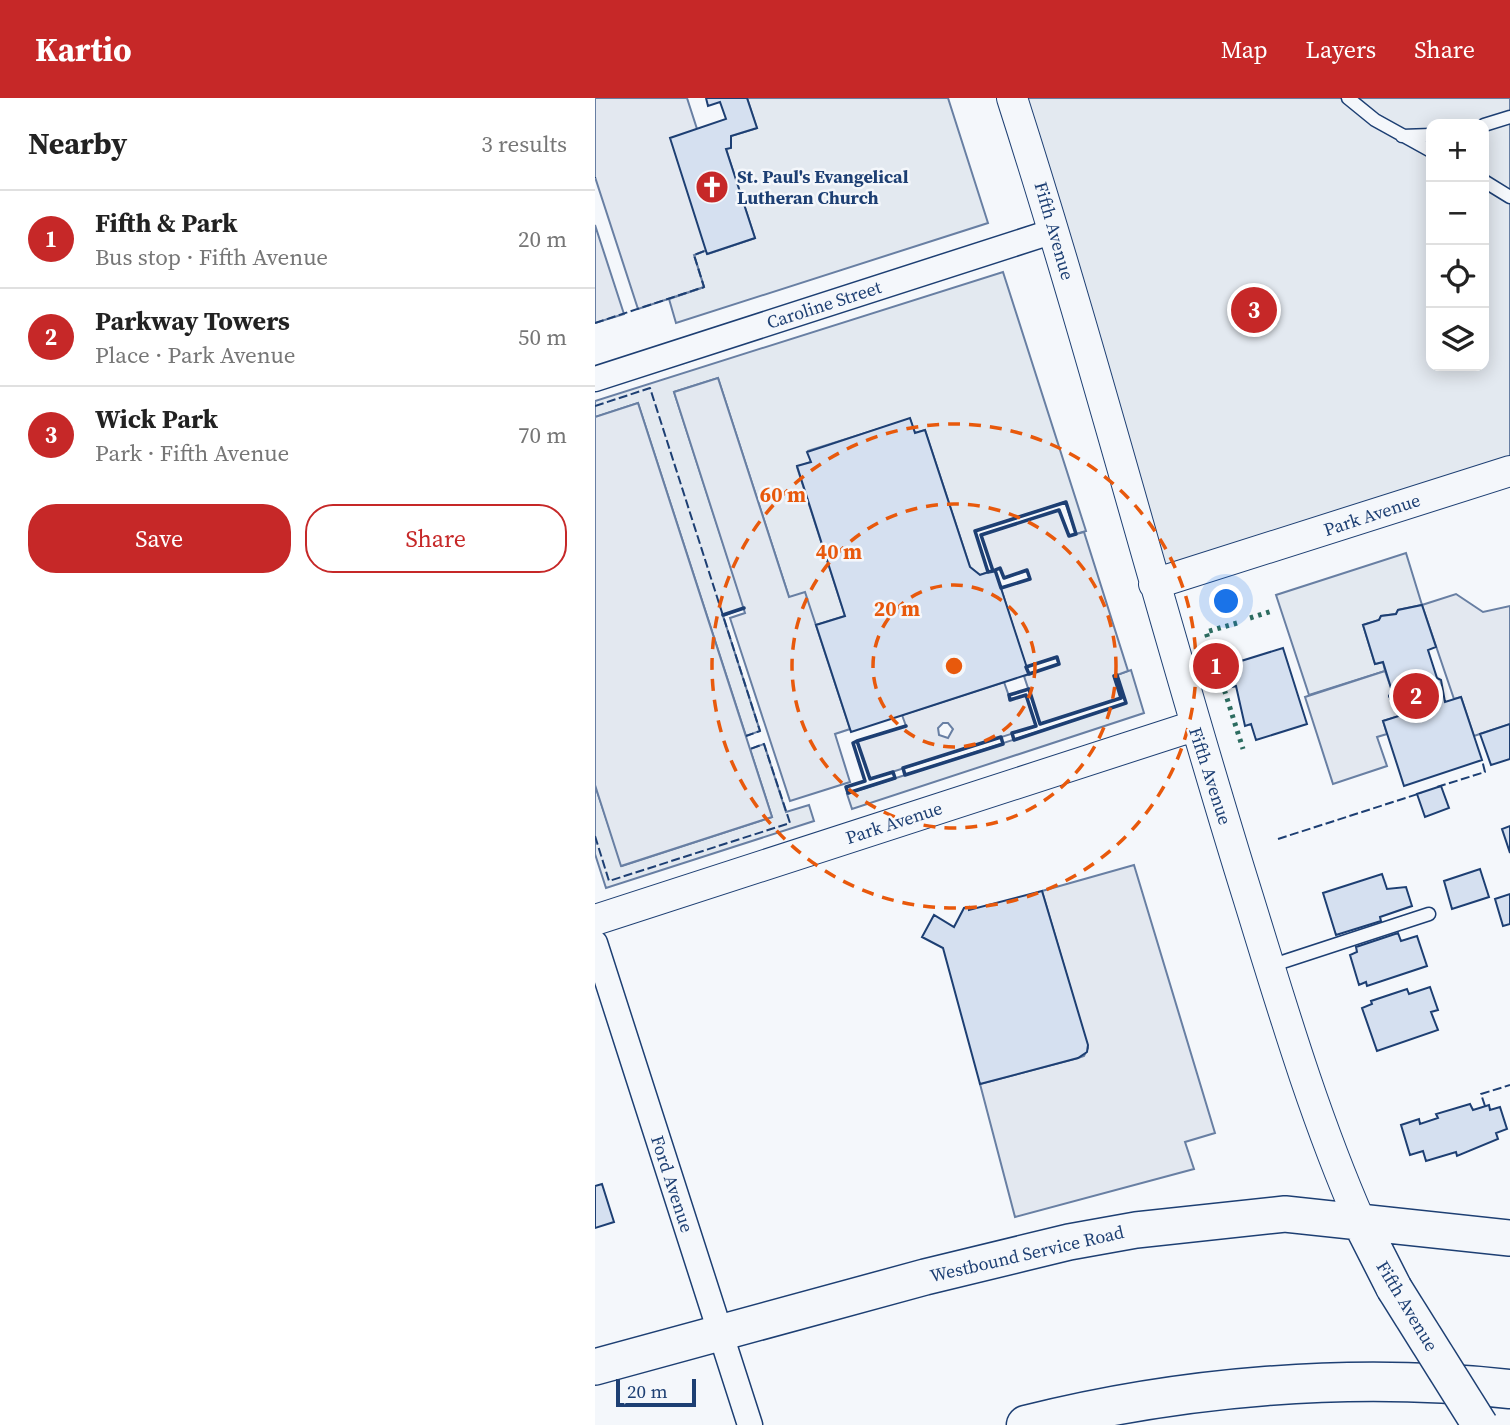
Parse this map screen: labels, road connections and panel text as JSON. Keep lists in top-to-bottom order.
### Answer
{
  "streets": {
    "main road": ["Fifth Avenue", "Westbound Service Road"],
    "street": ["Caroline Street", "Park Avenue", "Ford Avenue"]
  },
  "crossings": [
    ["Fifth Avenue", "Caroline Street"],
    ["Fifth Avenue", "Park Avenue"],
    ["Fifth Avenue", "Westbound Service Road"],
    ["Ford Avenue", "Westbound Service Road"]
  ],
  "places": {
    "church": ["St. Paul's Evangelical Lutheran Church"]
  },
  "scale_bar": "20 m",
  "page": {
    "header": "Kartio",
    "nav": ["Map", "Layers", "Share"],
    "heading": ["Nearby", "3 results"],
    "map_buttons": ["+", "−"],
    "list": [
      {
        "mark": "1",
        "name": "Fifth & Park",
        "note": "Bus stop · Fifth Avenue",
        "value": "20 m"
      },
      {
        "mark": "2",
        "name": "Parkway Towers",
        "note": "Place · Park Avenue",
        "value": "50 m"
      },
      {
        "mark": "3",
        "name": "Wick Park",
        "note": "Park · Fifth Avenue",
        "value": "70 m"
      }
    ],
    "pins": ["3", "1", "2"],
    "buttons": ["Save", "Share"],
    "scale": "20 m"
  },
  "rings": ["60 m", "40 m", "20 m"]
}
